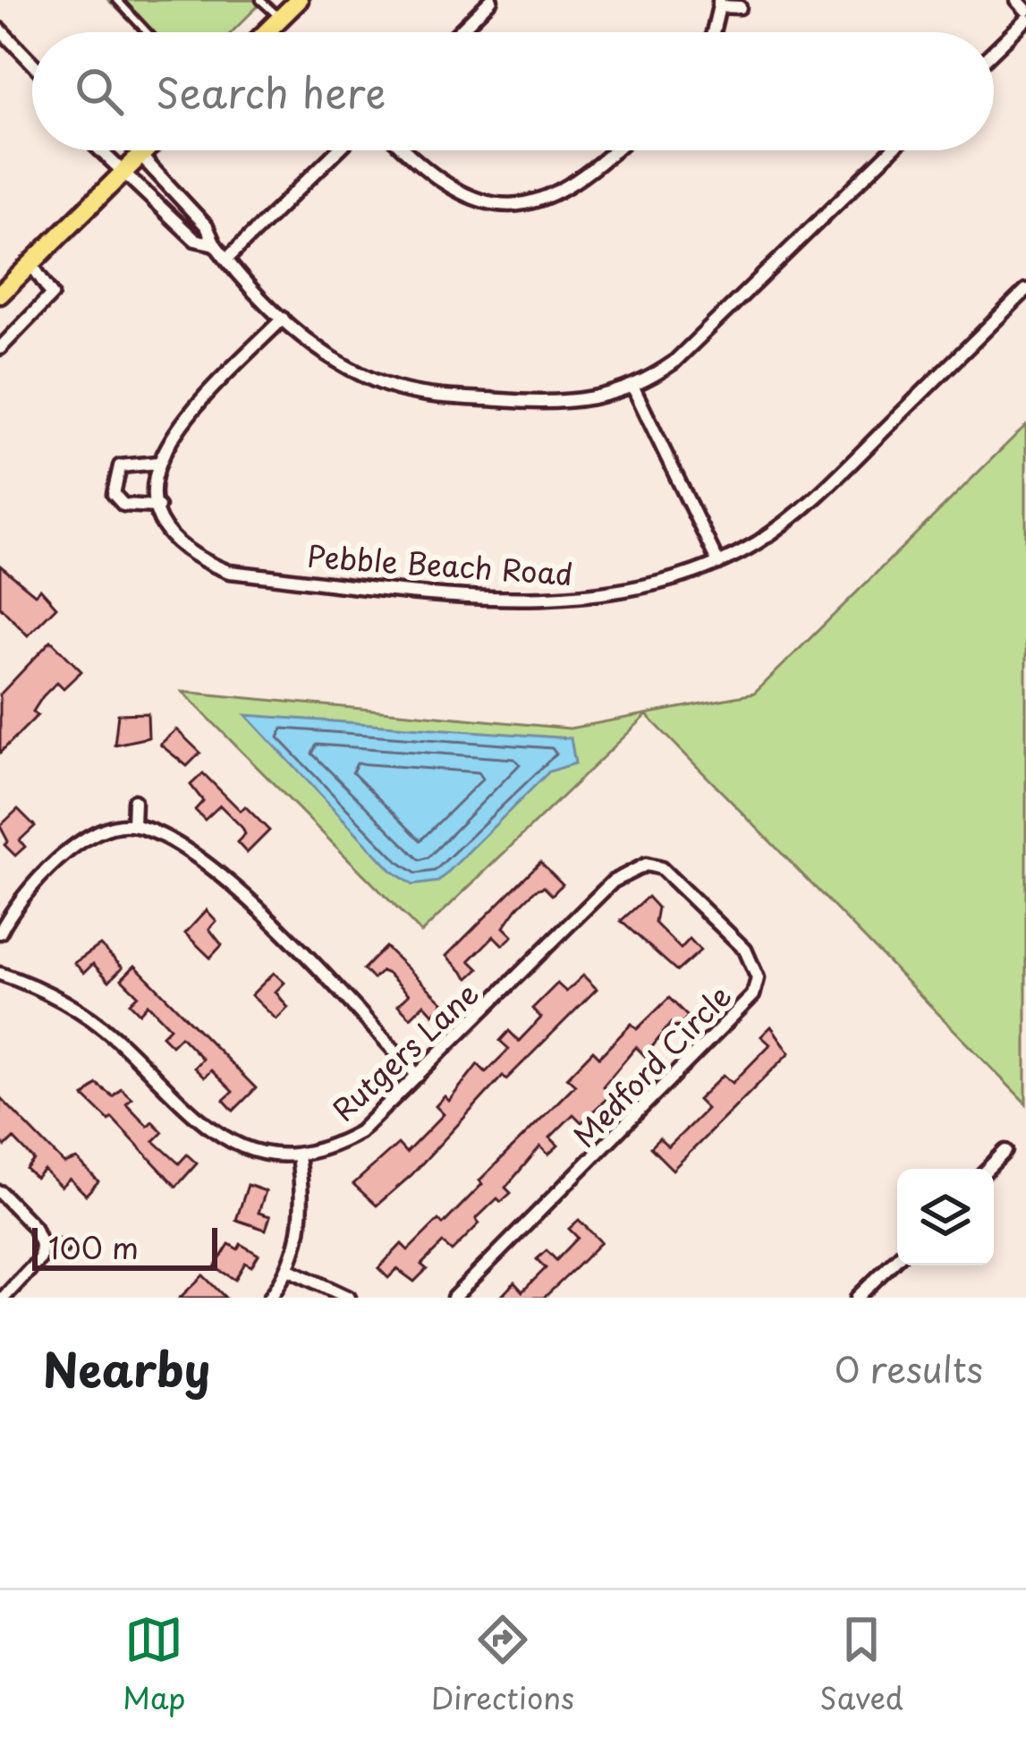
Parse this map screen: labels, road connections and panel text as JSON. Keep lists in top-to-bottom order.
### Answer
{
  "streets": {
    "street": ["Pebble Beach Road", "Rutgers Lane", "Medford Circle"]
  },
  "crossings": [
    ["Rutgers Lane", "Medford Circle"]
  ],
  "scale_bar": "100 m",
  "page": {
    "search": "Search here",
    "scale": "100 m",
    "heading": ["Nearby", "0 results"],
    "nav": ["Map", "Directions", "Saved"]
  }
}
